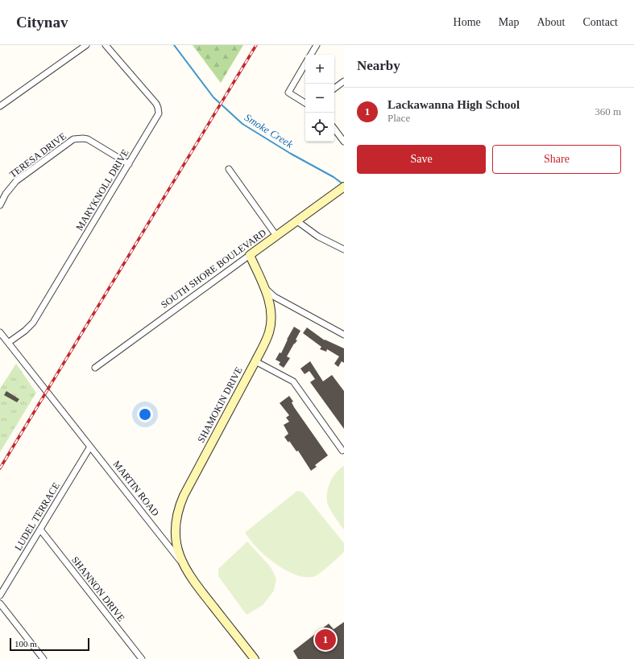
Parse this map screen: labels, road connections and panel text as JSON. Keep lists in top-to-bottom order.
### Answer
{
  "streets": {
    "street": [
      "TERESA DRIVE",
      "MARYKNOLL DRIVE",
      "SOUTH SHORE BOULEVARD",
      "SHAMOKIN DRIVE",
      "MARTIN ROAD",
      "LUDEL TERRACE",
      "SHANNON DRIVE"
    ]
  },
  "crossings": [
    ["TERESA DRIVE", "MARYKNOLL DRIVE"],
    ["MARYKNOLL DRIVE", "MARTIN ROAD"],
    ["SOUTH SHORE BOULEVARD", "SHAMOKIN DRIVE"],
    ["SHAMOKIN DRIVE", "MARTIN ROAD"],
    ["MARTIN ROAD", "LUDEL TERRACE"],
    ["LUDEL TERRACE", "SHANNON DRIVE"]
  ],
  "water": ["Smoke Creek"],
  "scale_bar": "100 m",
  "page": {
    "header": "Citynav",
    "nav": [
      "Home",
      "Map",
      "About",
      "Contact"
    ],
    "heading": "Nearby",
    "map_buttons": ["+", "−"],
    "list": [
      {
        "mark": "1",
        "name": "Lackawanna High School",
        "note": "Place",
        "value": "360 m"
      }
    ],
    "buttons": ["Save", "Share"],
    "pins": "1",
    "scale": "100 m"
  }
}
